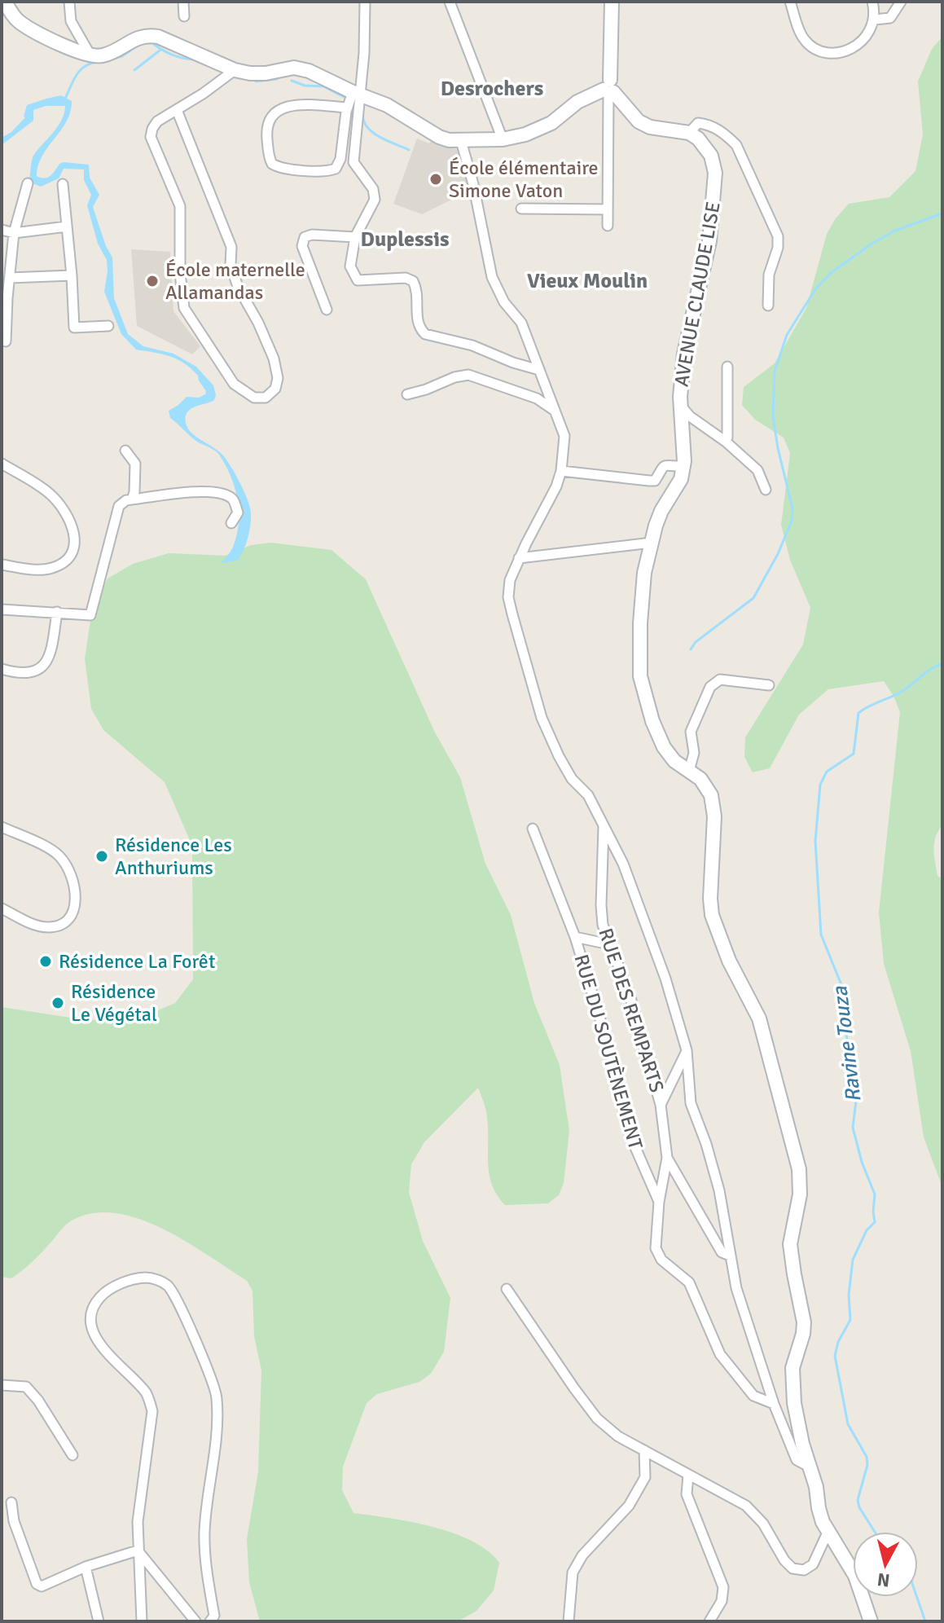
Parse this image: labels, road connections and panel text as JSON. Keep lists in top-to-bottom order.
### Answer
{
  "streets": {
    "street": ["AVENUE CLAUDE LISE", "RUE DES REMPARTS", "RUE DU SOUTÈNEMENT"]
  },
  "districts": ["Desrochers", "Duplessis", "Vieux Moulin"],
  "water": ["Ravine Touza"],
  "places": [
    "École élémentaire Simone Vaton",
    "École maternelle Allamandas",
    "Résidence Les Anthuriums",
    "Résidence La Forêt",
    "Résidence Le Végétal"
  ],
  "north": "bottom"
}
